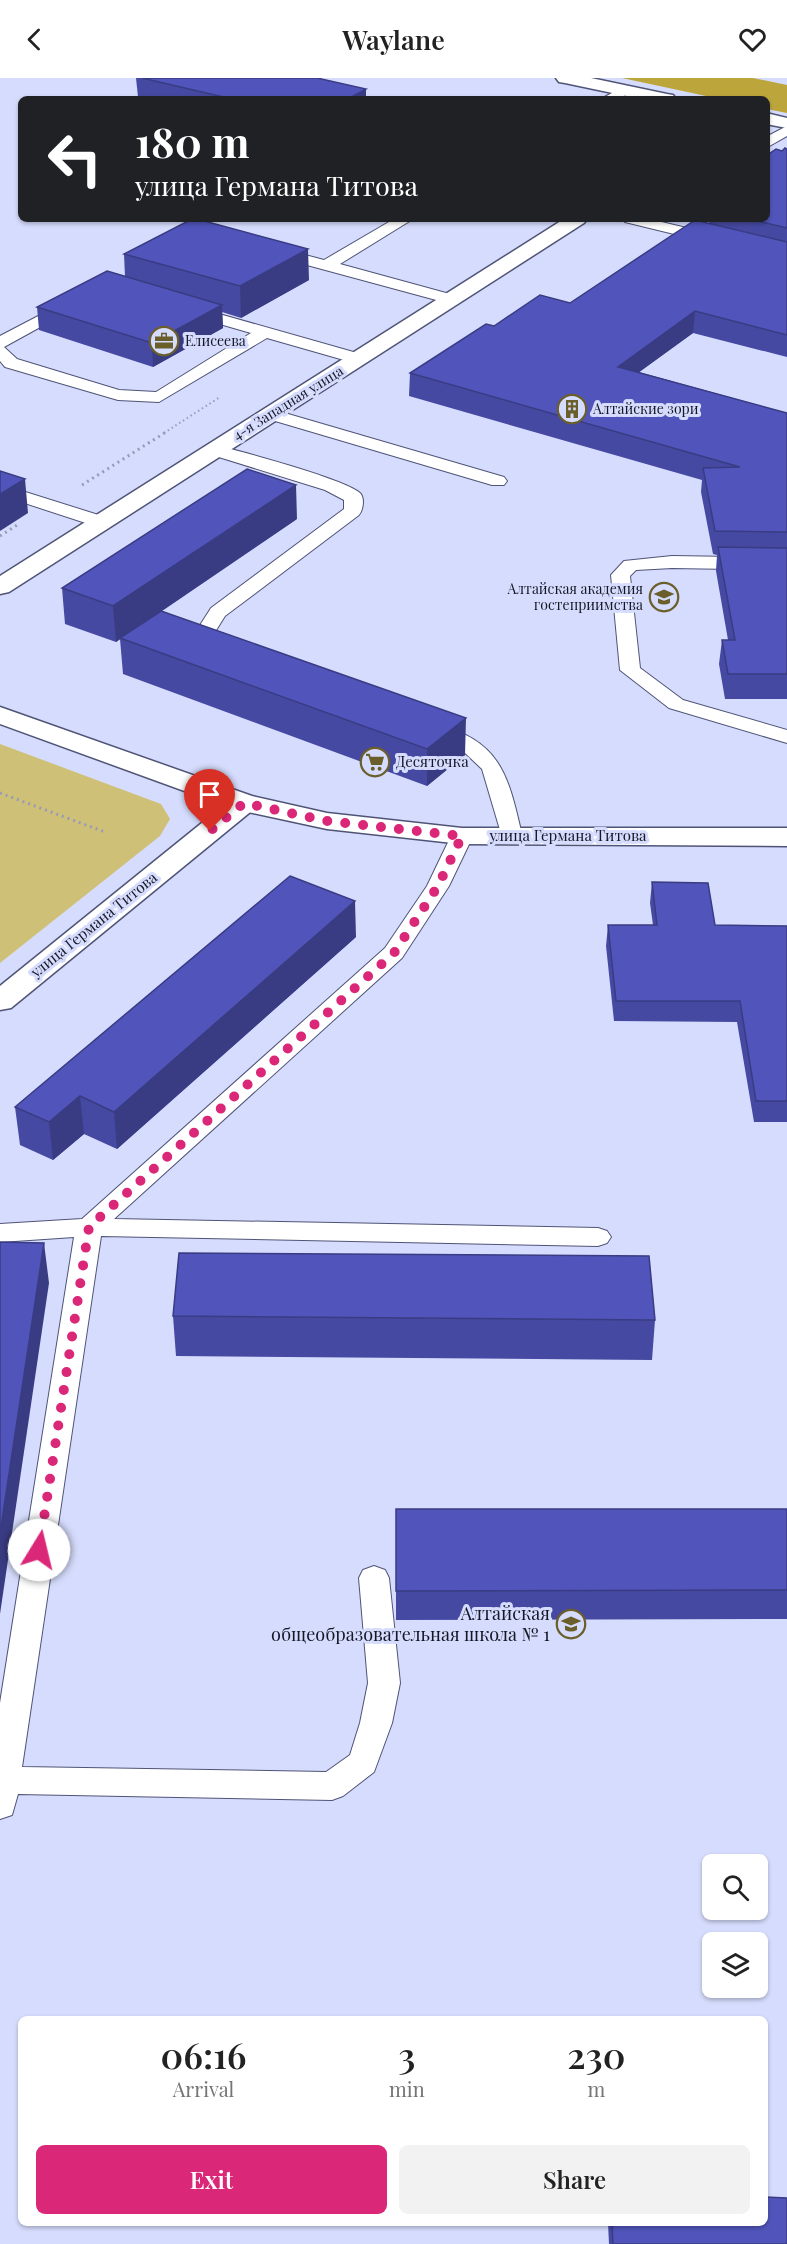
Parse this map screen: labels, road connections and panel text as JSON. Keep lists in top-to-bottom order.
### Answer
{
  "streets": {
    "street": ["4-я Западная улица", "улица Германа Титова"]
  },
  "places": {
    "office": ["Елисеева"],
    "building": ["Алтайские зори"],
    "school or university": ["Алтайская академия гостеприимства", "Алтайская общеобразовательная школа № 1"],
    "supermarket": ["Десяточка"]
  },
  "page": {
    "header": "Waylane",
    "turn": ["180 m", "улица Германа Титова"],
    "eta": [
      "06:16",
      "Arrival",
      "3",
      "min",
      "230",
      "m"
    ],
    "buttons": ["Exit", "Share"]
  }
}
